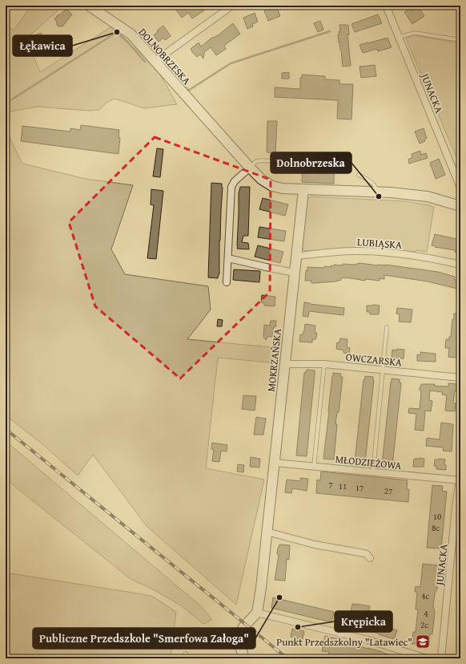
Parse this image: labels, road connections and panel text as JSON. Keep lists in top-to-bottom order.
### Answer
{
  "streets": {
    "street": [
      "DOLNOBRZESKA",
      "JUNACKA",
      "LUBIĄSKA",
      "OWCZARSKA",
      "MOKRZAŃSKA",
      "MŁODZIEŻOWA"
    ]
  },
  "crossings": [
    ["DOLNOBRZESKA", "MOKRZAŃSKA"],
    ["JUNACKA", "MŁODZIEŻOWA"],
    ["LUBIĄSKA", "MOKRZAŃSKA"],
    ["OWCZARSKA", "MOKRZAŃSKA"],
    ["MOKRZAŃSKA", "MŁODZIEŻOWA"]
  ],
  "places": {
    "other": [
      "Łękawica",
      "Dolnobrzeska",
      "Publiczne Przedszkole \"Smerfowa Załoga\"",
      "Krępicka"
    ],
    "school or university": ["Punkt Przedszkolny \"Latawiec\""]
  },
  "house_numbers": [
    "7",
    "11",
    "17",
    "27",
    "10",
    "8c",
    "4c",
    "4",
    "2c"
  ]
}
